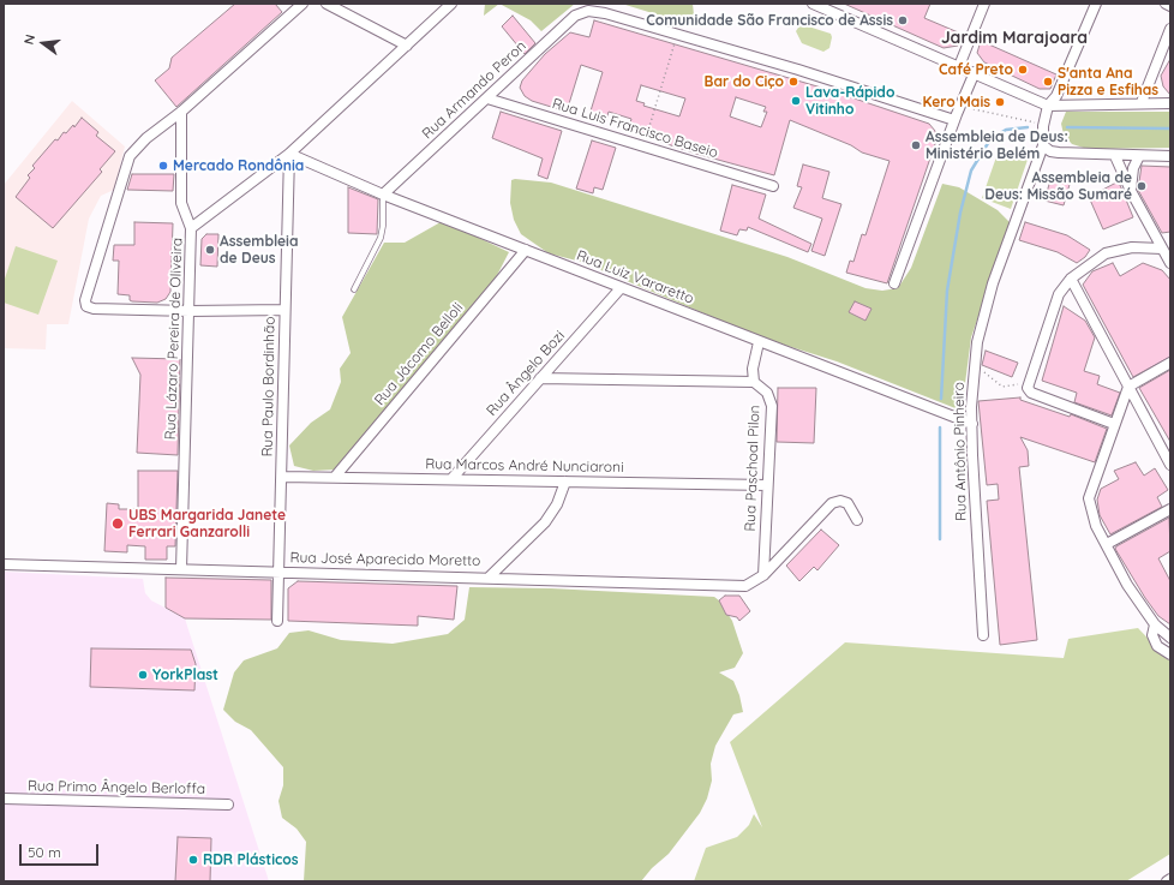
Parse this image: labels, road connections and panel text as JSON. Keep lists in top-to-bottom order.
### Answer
{
  "streets": {
    "street": [
      "Rua Armando Peron",
      "Rua Luis Francisco Baseio",
      "Rua Luiz Vararetto",
      "Rua Lázaro Pereira de Oliveira",
      "Rua Jácomo Belloli",
      "Rua Ângelo Bozi",
      "Rua Paulo Bordinhão",
      "Rua Antônio Pinheiro",
      "Rua Marcos André Nunciaroni",
      "Rua Paschoal Pilon",
      "Rua José Aparecido Moretto",
      "Rua Primo Ângelo Berloffa"
    ]
  },
  "crossings": [
    ["Rua Armando Peron", "Rua Luis Francisco Baseio"],
    ["Rua Armando Peron", "Rua Luiz Vararetto"],
    ["Rua Luiz Vararetto", "Rua Jácomo Belloli"],
    ["Rua Luiz Vararetto", "Rua Ângelo Bozi"],
    ["Rua Luiz Vararetto", "Rua Paulo Bordinhão"],
    ["Rua Luiz Vararetto", "Rua Antônio Pinheiro"],
    ["Rua Lázaro Pereira de Oliveira", "Rua José Aparecido Moretto"],
    ["Rua Jácomo Belloli", "Rua Marcos André Nunciaroni"],
    ["Rua Ângelo Bozi", "Rua Marcos André Nunciaroni"],
    ["Rua Paulo Bordinhão", "Rua Marcos André Nunciaroni"],
    ["Rua Paulo Bordinhão", "Rua José Aparecido Moretto"],
    ["Rua Marcos André Nunciaroni", "Rua Paschoal Pilon"],
    ["Rua Paschoal Pilon", "Rua José Aparecido Moretto"]
  ],
  "districts": ["Jardim Marajoara"],
  "places": [
    "Comunidade São Francisco de Assis",
    "Café Preto",
    "Bar do Ciço",
    "S'anta Ana Pizza e Esfihas",
    "Lava-Rápido Vitinho",
    "Kero Mais",
    "Assembleia de Deus: Ministério Belém",
    "Mercado Rondônia",
    "Assembleia de Deus: Missão Sumaré",
    "Assembleia de Deus",
    "UBS Margarida Janete Ferrari Ganzarolli",
    "YorkPlast",
    "RDR Plásticos"
  ],
  "scale_bar": "50 m",
  "north": "left"
}
